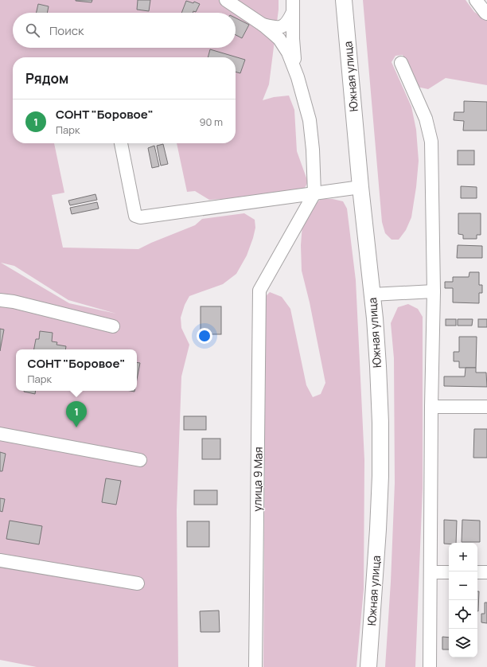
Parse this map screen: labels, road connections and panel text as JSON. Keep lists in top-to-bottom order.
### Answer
{
  "streets": {
    "main road": ["Южная улица"],
    "street": ["улица 9 Мая"]
  },
  "page": {
    "search": "Поиск",
    "heading": "Рядом",
    "list": [
      {
        "mark": "1",
        "name": "СОНТ \"Боровое\"",
        "note": "Парк",
        "value": "90 m"
      }
    ],
    "popup": ["СОНТ \"Боровое\"", "Парк"],
    "pins": "1",
    "map_buttons": ["+", "−"]
  }
}
